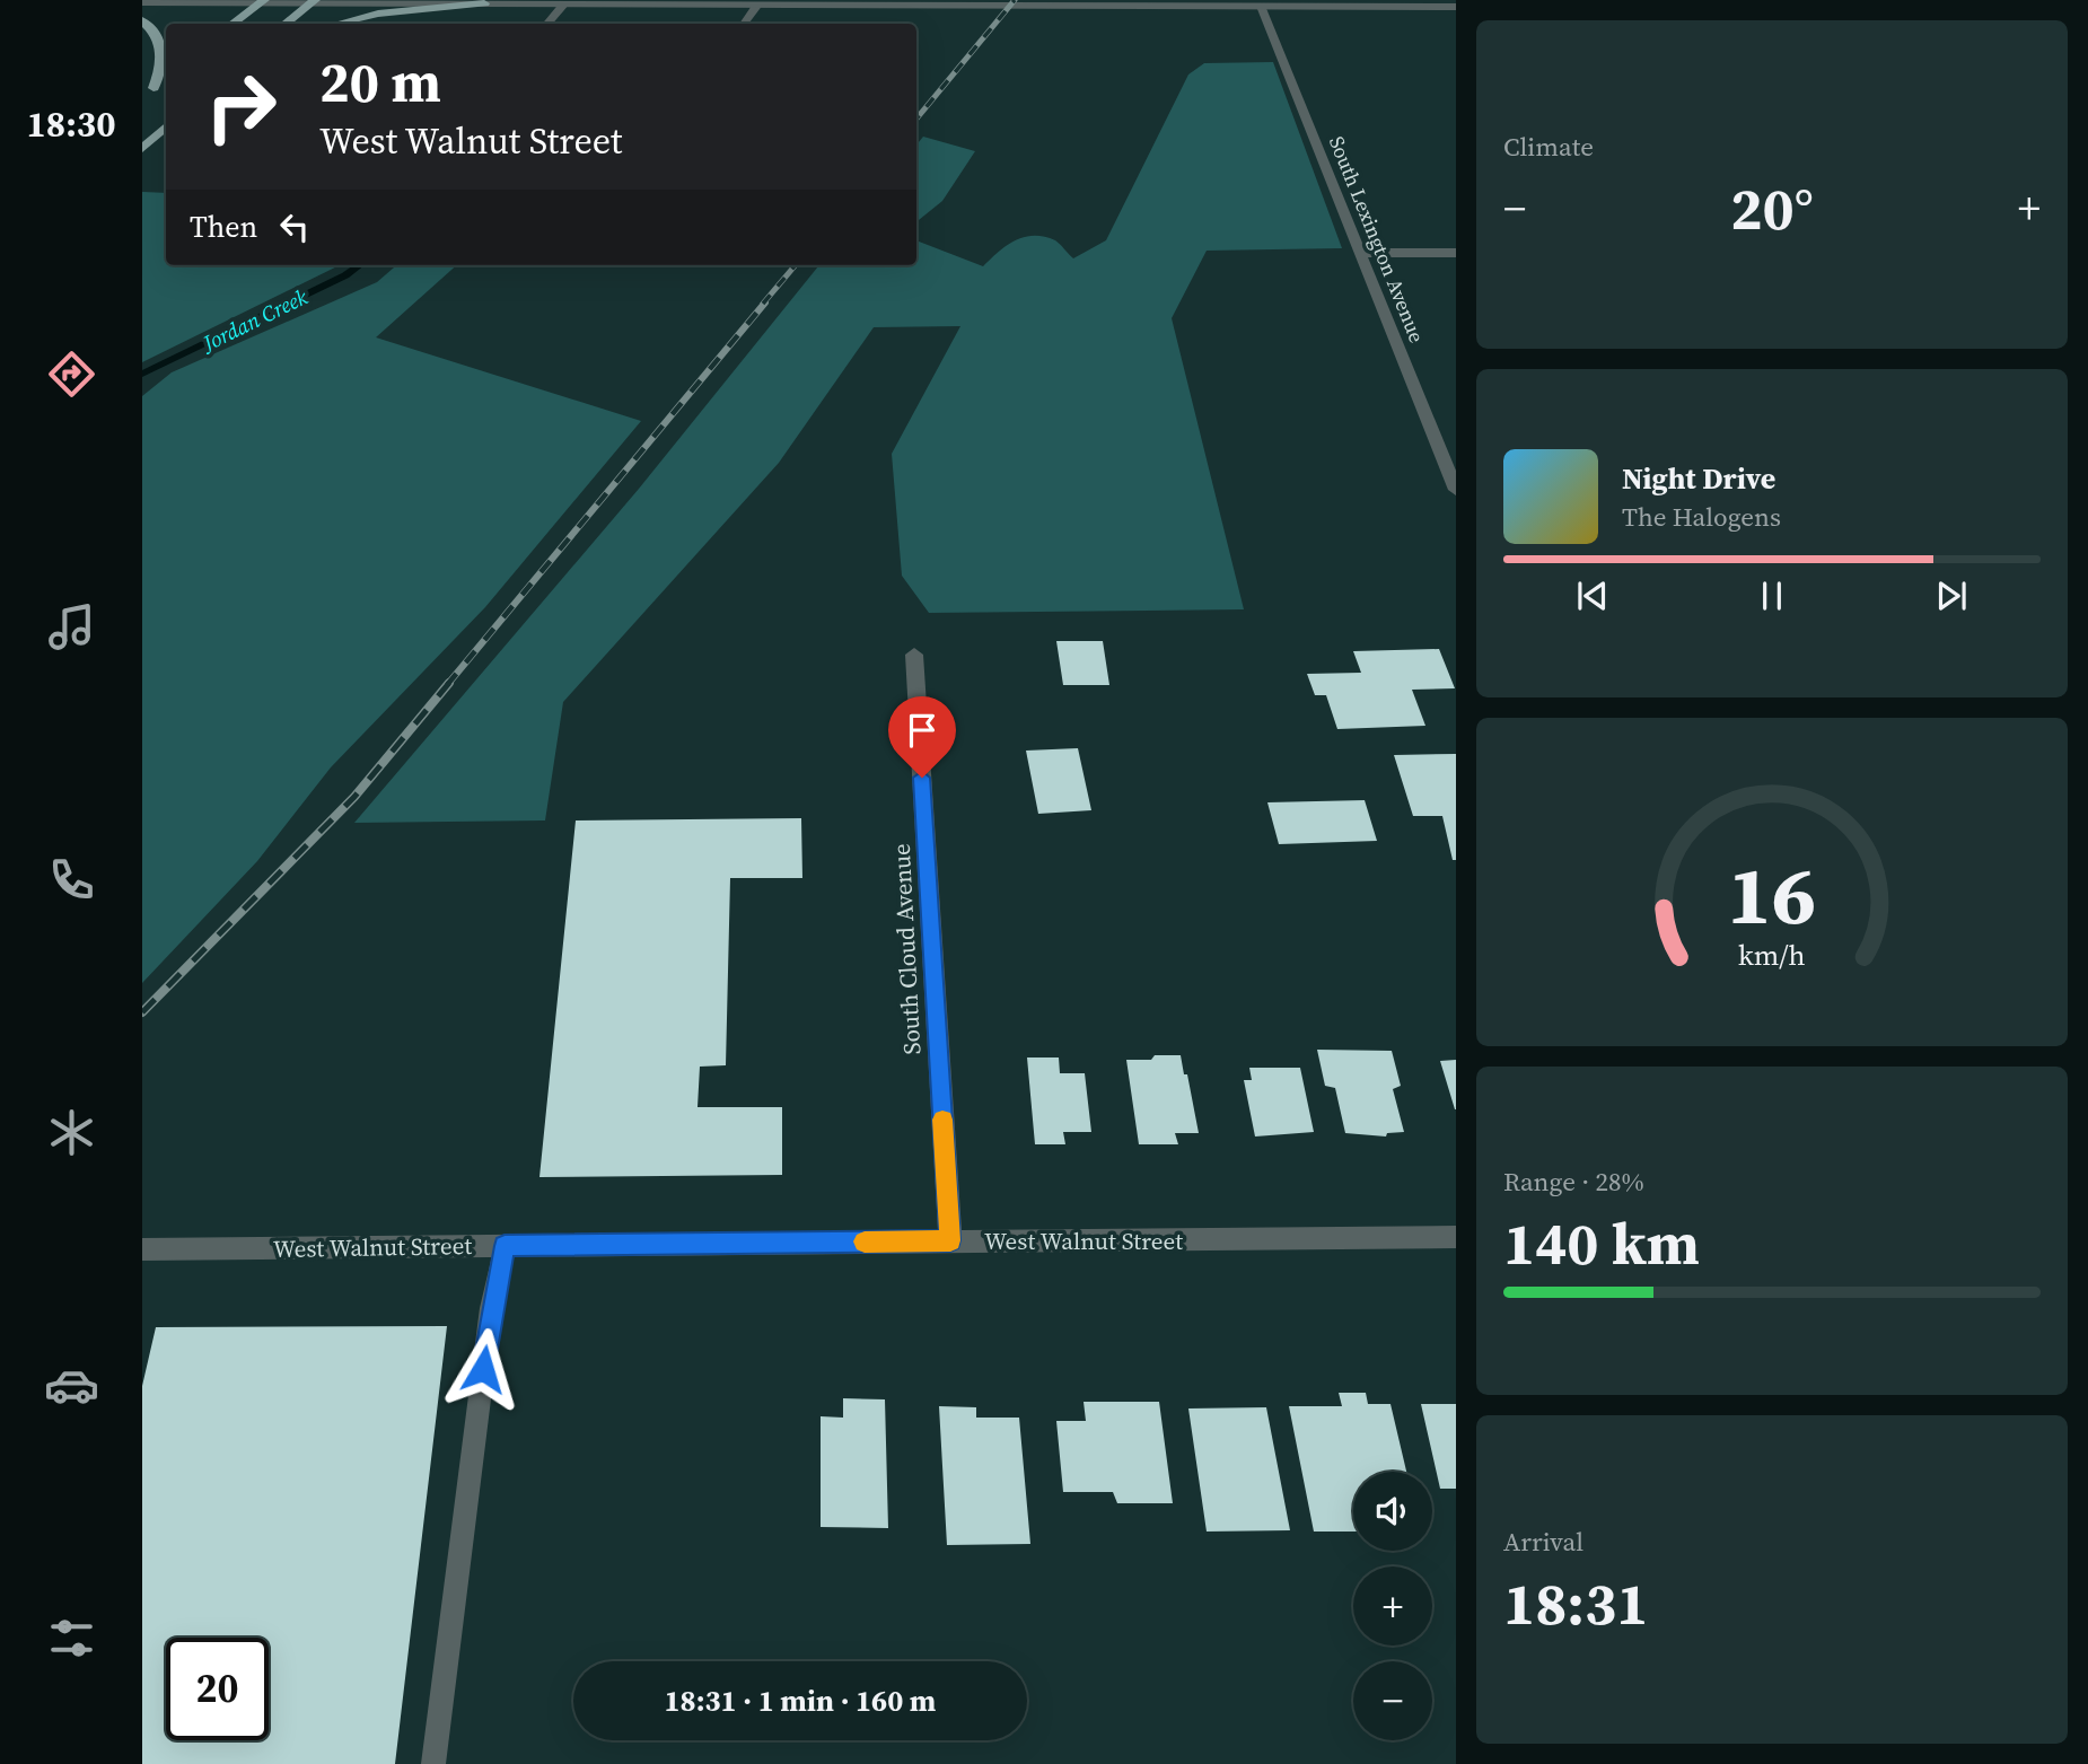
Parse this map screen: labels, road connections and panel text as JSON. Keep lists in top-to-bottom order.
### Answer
{
  "streets": {
    "street": ["South Lexington Avenue", "South Cloud Avenue", "West Walnut Street"]
  },
  "crossings": [
    ["South Cloud Avenue", "West Walnut Street"]
  ],
  "water": ["Jordan Creek"],
  "page": {
    "tabs": "18:30",
    "tile": [
      "Climate",
      ["Range · 28%", "140 km"],
      ["Arrival", "18:31"]
    ],
    "turn": ["20 m", "West Walnut Street"],
    "heat": ["−", "20°", "+"],
    "then": "Then",
    "song": ["Night Drive", "The Halogens"],
    "map_buttons": ["+", "−"],
    "limit": "20",
    "trip": "18:31 · 1 min · 160 m",
    "gauge": ["16", "km/h"]
  }
}
